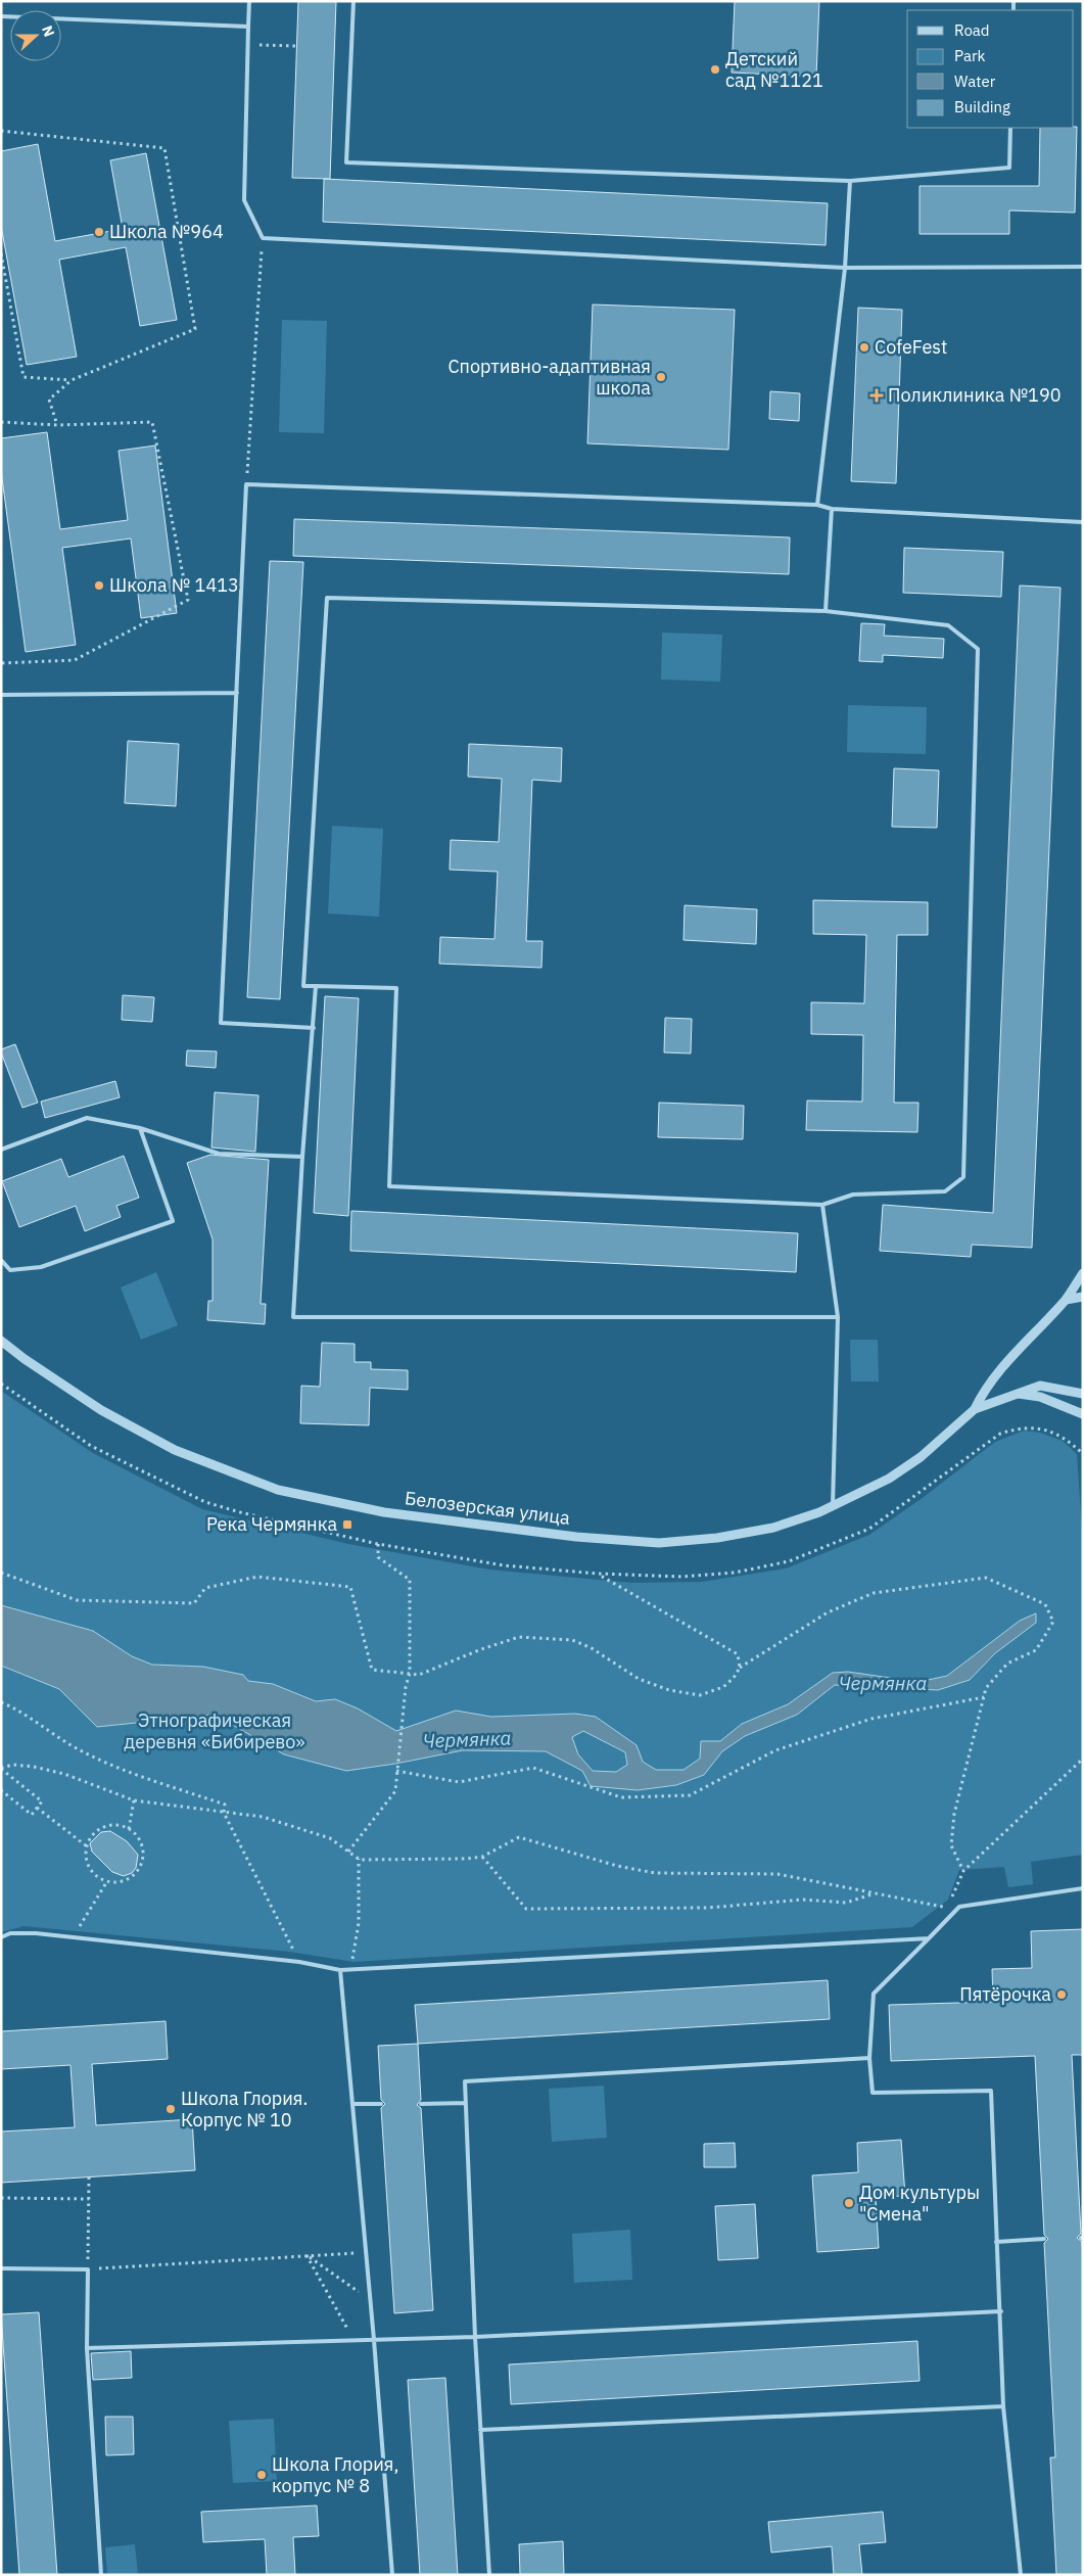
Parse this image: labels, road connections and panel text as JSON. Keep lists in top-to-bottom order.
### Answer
{
  "streets": {
    "street": ["Белозерская улица"]
  },
  "water": ["Чермянка"],
  "parks": ["Этнографическая деревня «Бибирево»"],
  "places": {
    "other": [
      "Детский сад №1121",
      "Школа №964",
      "CofeFest",
      "Спортивно-адаптивная школа",
      "Школа № 1413",
      "Пятёрочка",
      "Школа Глория. Корпус № 10",
      "Дом культуры \"Смена\"",
      "Школа Глория, корпус № 8"
    ],
    "health": ["Поликлиника №190"],
    "transit": ["Река Чермянка"]
  },
  "legend": [
    "Road",
    "Park",
    "Water",
    "Building"
  ],
  "north": "right"
}
